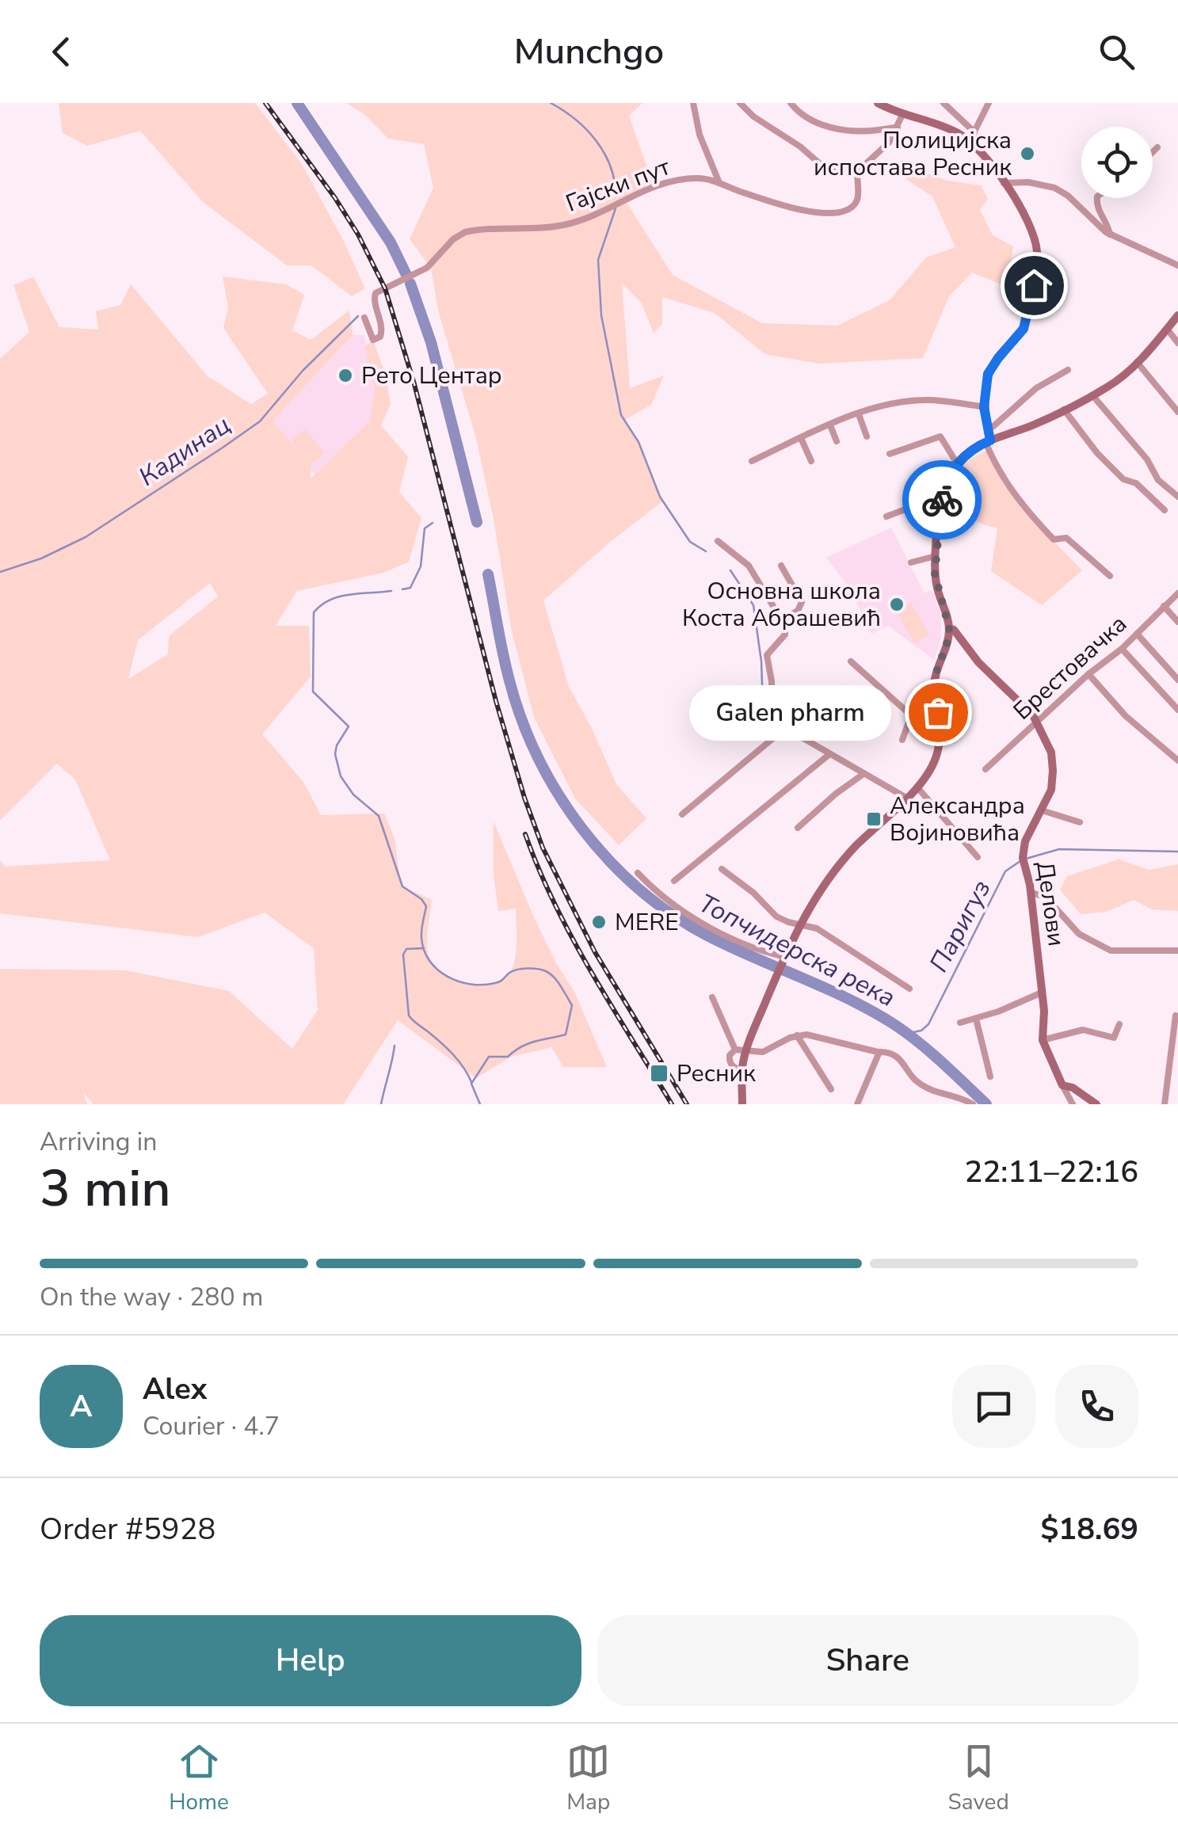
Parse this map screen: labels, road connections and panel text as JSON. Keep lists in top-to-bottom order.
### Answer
{
  "streets": {
    "street": ["Гајски пут", "Брестовачка", "Делови"]
  },
  "crossings": [
    ["Брестовачка", "Делови"]
  ],
  "water": ["Кадинац", "Паригуз", "Топчидерска река"],
  "places": {
    "other": [
      "Полицијска испостава Ресник",
      "Рето Центар",
      "Основна школа Коста Абрашевић",
      "Galen pharm",
      "MERE"
    ],
    "transit": ["Александра Војиновића", "Ресник"]
  },
  "page": {
    "header": "Munchgo",
    "bubble": "Galen pharm",
    "heading": ["3 min", "Arriving in", "22:11–22:16"],
    "panel": [
      "Alex",
      "Courier · 4.7",
      "Order #5928",
      "$18.69"
    ],
    "bar": "On the way · 280 m",
    "round": "A",
    "buttons": ["Help", "Share"],
    "tabs": ["Home", "Map", "Saved"]
  }
}
